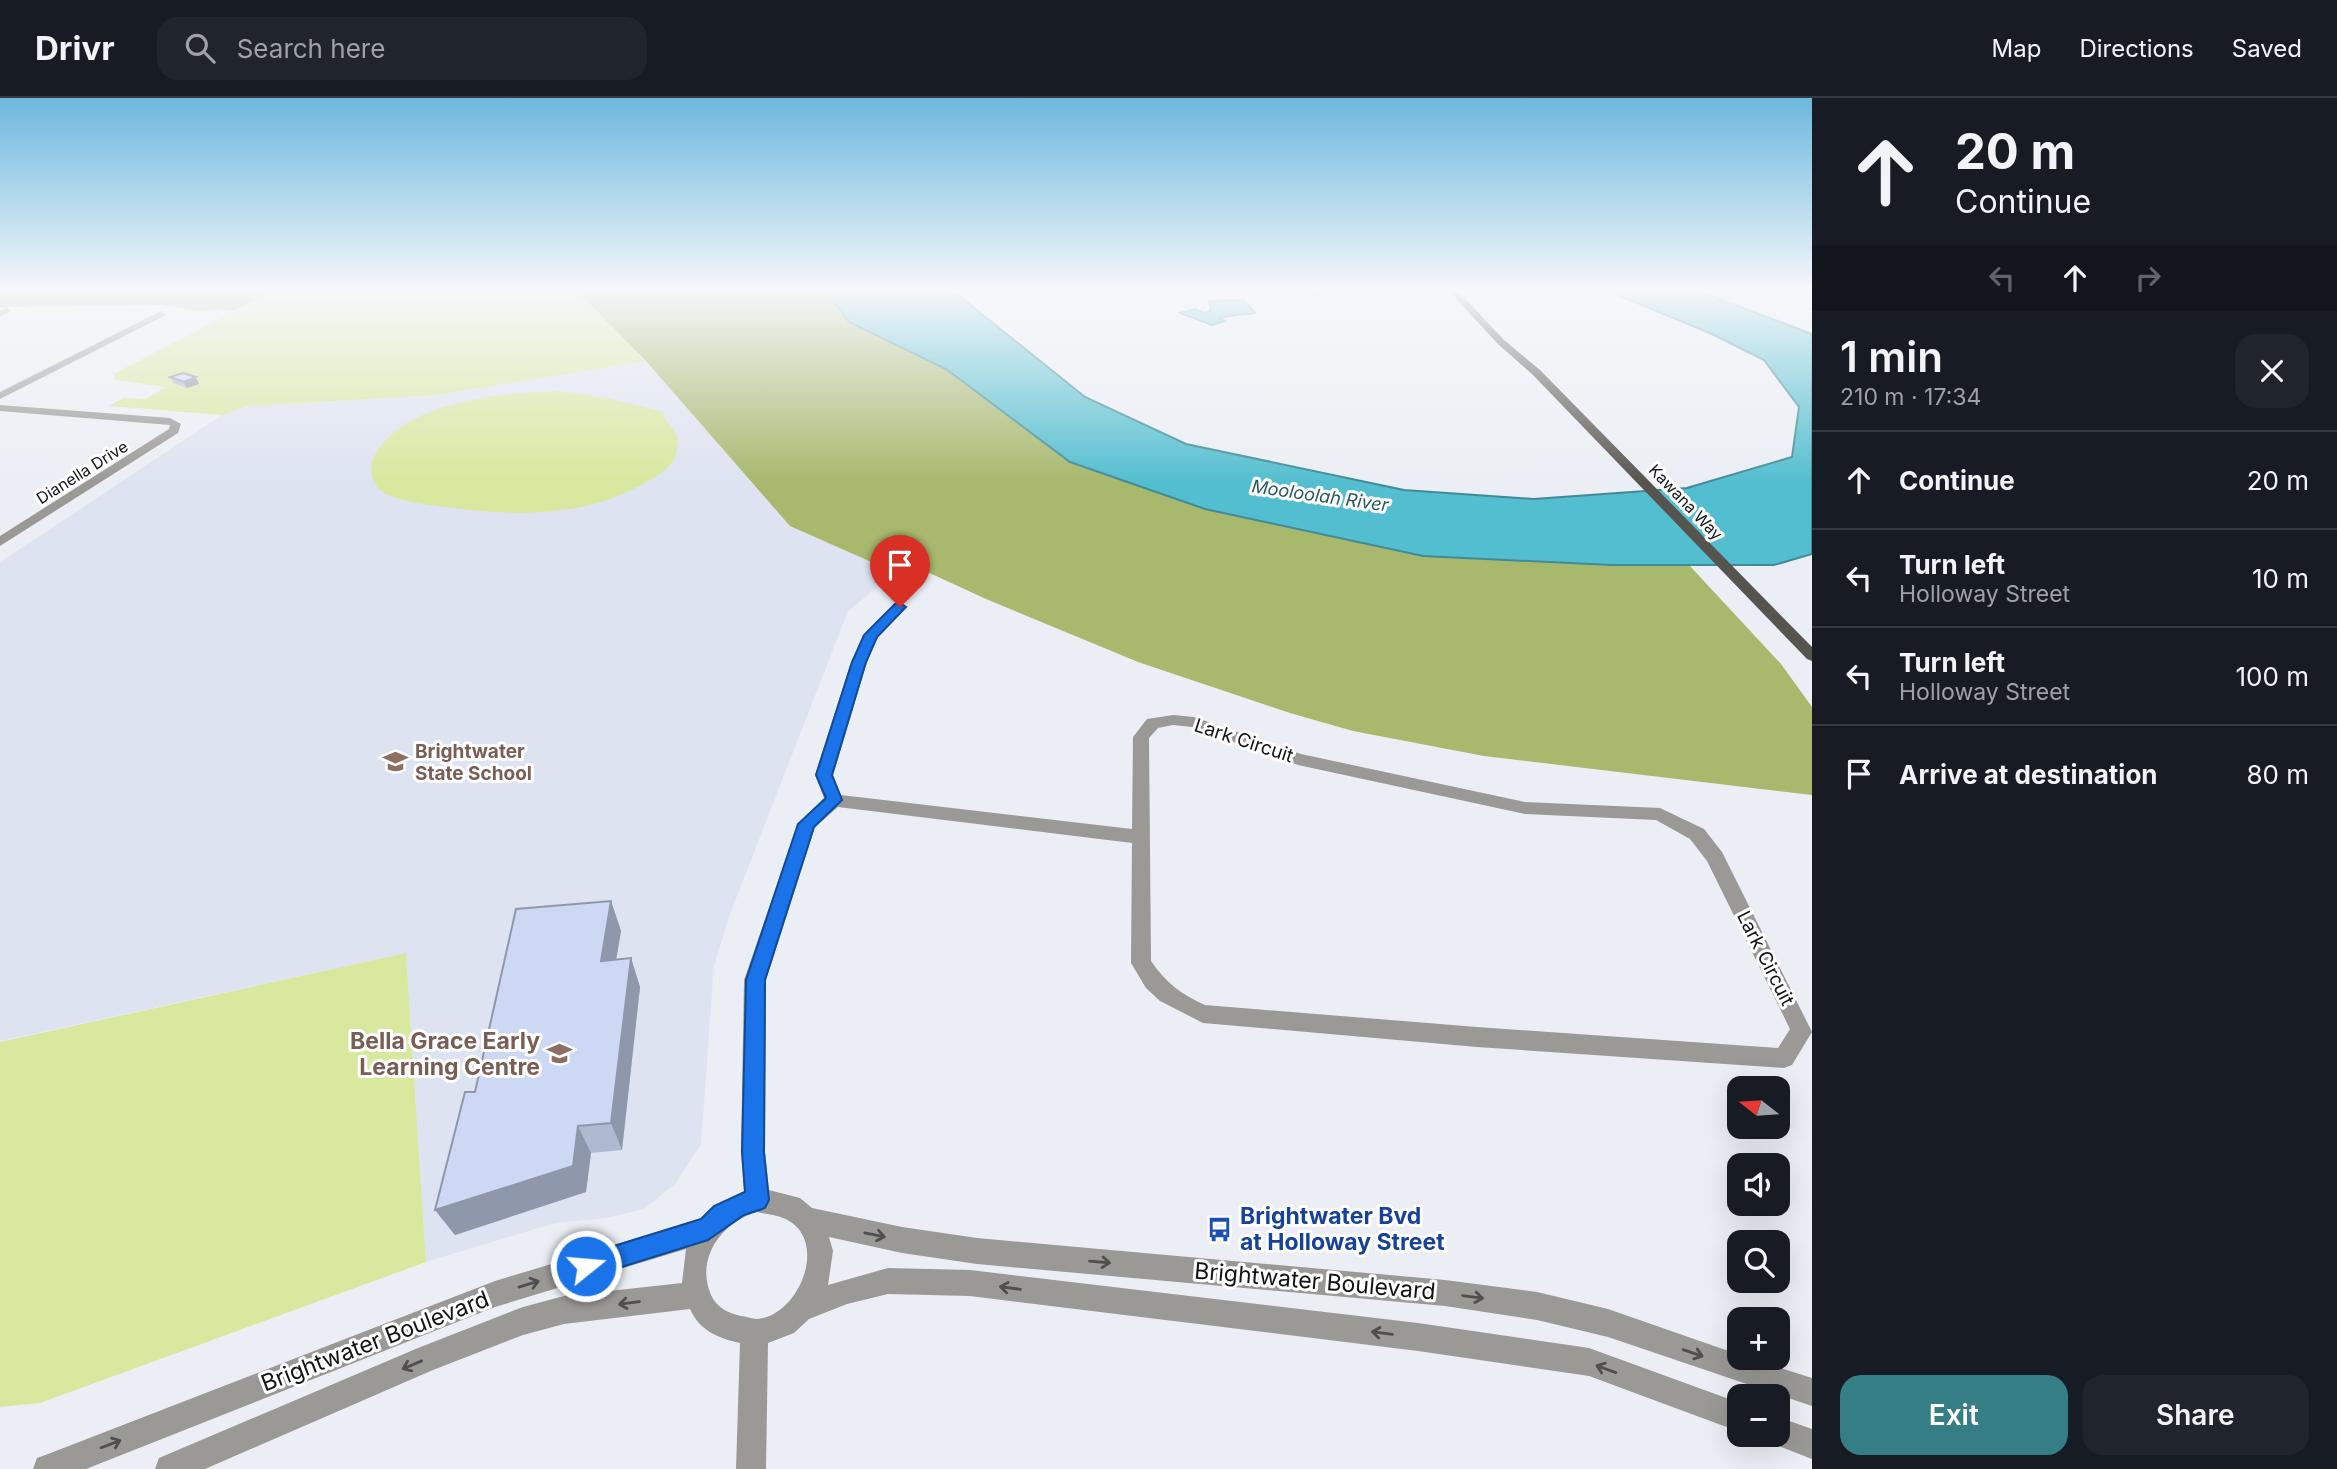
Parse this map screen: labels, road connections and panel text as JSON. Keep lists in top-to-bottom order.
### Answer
{
  "streets": {
    "main road": ["Kawana Way"],
    "street": ["Dianella Drive", "Lark Circuit", "Brightwater Boulevard"]
  },
  "water": ["Mooloolah River"],
  "places": {
    "school or university": ["Brightwater State School", "Bella Grace Early Learning Centre"],
    "bus stop": ["Brightwater Bvd at Holloway Street"]
  },
  "north": "left",
  "page": {
    "header": "Drivr",
    "search": "Search here",
    "nav": ["Map", "Directions", "Saved"],
    "turn": ["20 m", "Continue"],
    "heading": ["1 min", "210 m · 17:34"],
    "list": [
      {
        "name": "Continue",
        "value": "20 m"
      },
      {
        "name": "Turn left",
        "note": "Holloway Street",
        "value": "10 m"
      },
      {
        "name": "Turn left",
        "note": "Holloway Street",
        "value": "100 m"
      },
      {
        "name": "Arrive at destination",
        "value": "80 m"
      }
    ],
    "map_buttons": ["+", "−"],
    "buttons": ["Exit", "Share"]
  }
}
